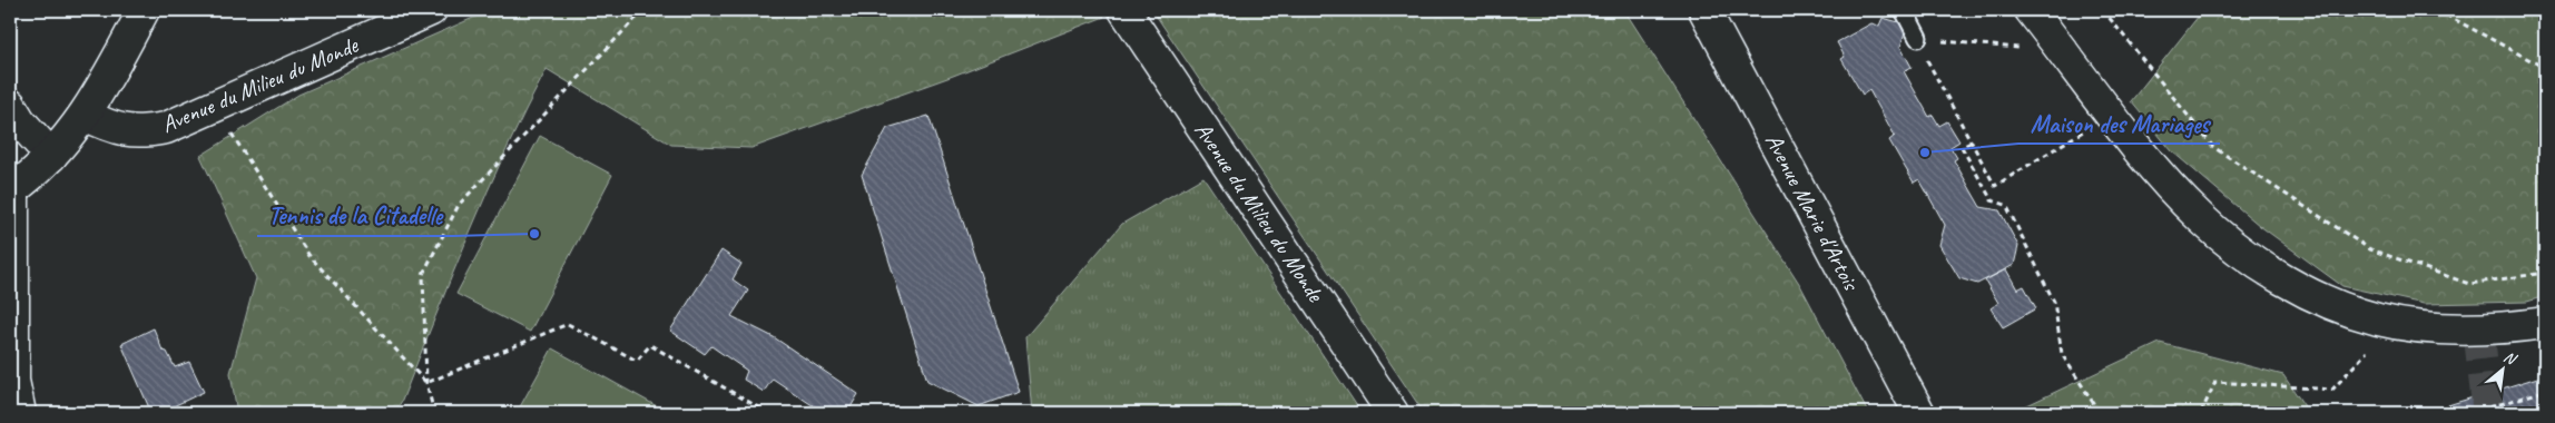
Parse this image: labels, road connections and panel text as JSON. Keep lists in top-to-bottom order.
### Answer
{
  "streets": {
    "street": ["Avenue du Milieu du Monde", "Avenue Marie d'Artois"]
  },
  "places": ["Maison des Mariages", "Tennis de la Citadelle"],
  "north": "top right"
}
